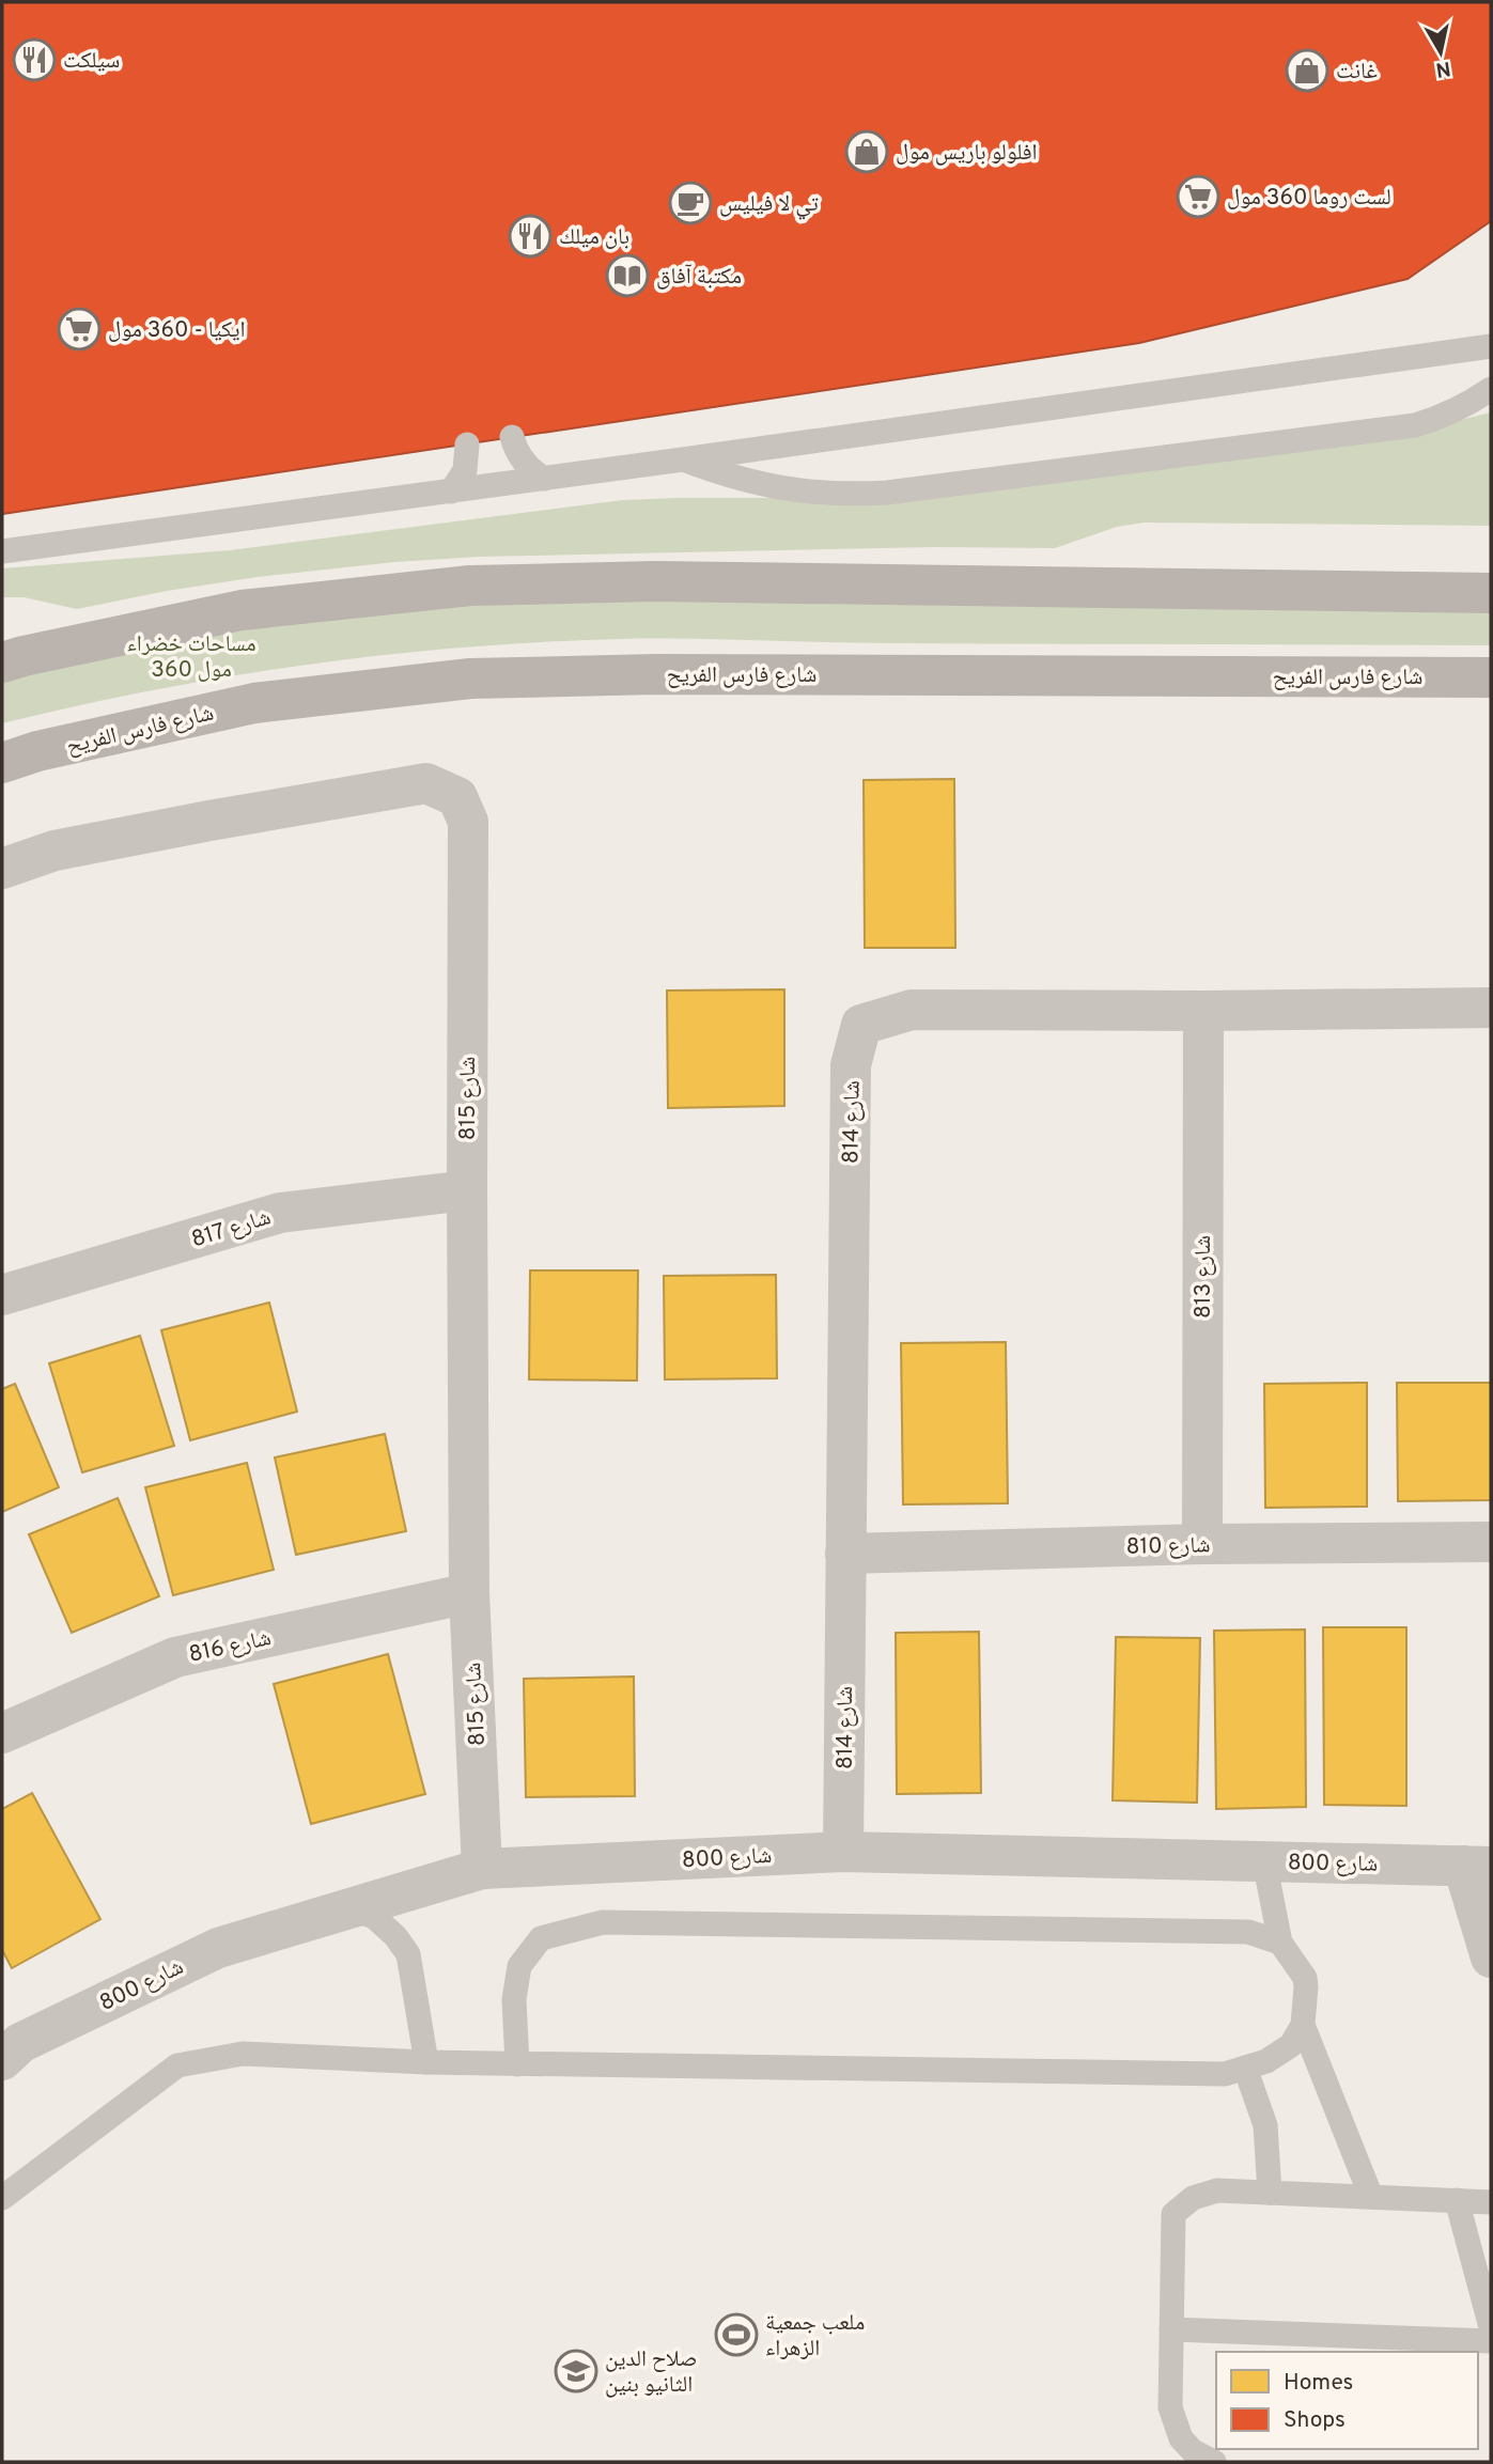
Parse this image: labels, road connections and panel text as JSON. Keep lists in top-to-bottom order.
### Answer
{
  "streets": {
    "street": [
      "شارع فارس الفريح",
      "شارع 815",
      "شارع 814",
      "شارع 817",
      "شارع 813",
      "شارع 810",
      "شارع 816",
      "شارع 800"
    ]
  },
  "crossings": [
    ["شارع 815", "شارع 817"],
    ["شارع 815", "شارع 816"],
    ["شارع 815", "شارع 800"],
    ["شارع 814", "شارع 813"],
    ["شارع 814", "شارع 810"],
    ["شارع 814", "شارع 800"],
    ["شارع 813", "شارع 810"]
  ],
  "parks": ["مساحات خضراء 360 مول"],
  "places": {
    "restaurant": ["سيلكت", "بان ميلك"],
    "shop": ["غانت", "افلولو باريس مول"],
    "supermarket": ["لست روما 360 مول", "ايكيا - 360 مول"],
    "cafe": ["تي لا فيليس"],
    "library": ["مكتبة آفاق"],
    "sports": ["ملعب جمعية الزهراء"],
    "school or university": ["صلاح الدين الثانيو بنين"]
  },
  "legend": ["Homes", "Shops"],
  "north": "bottom"
}
